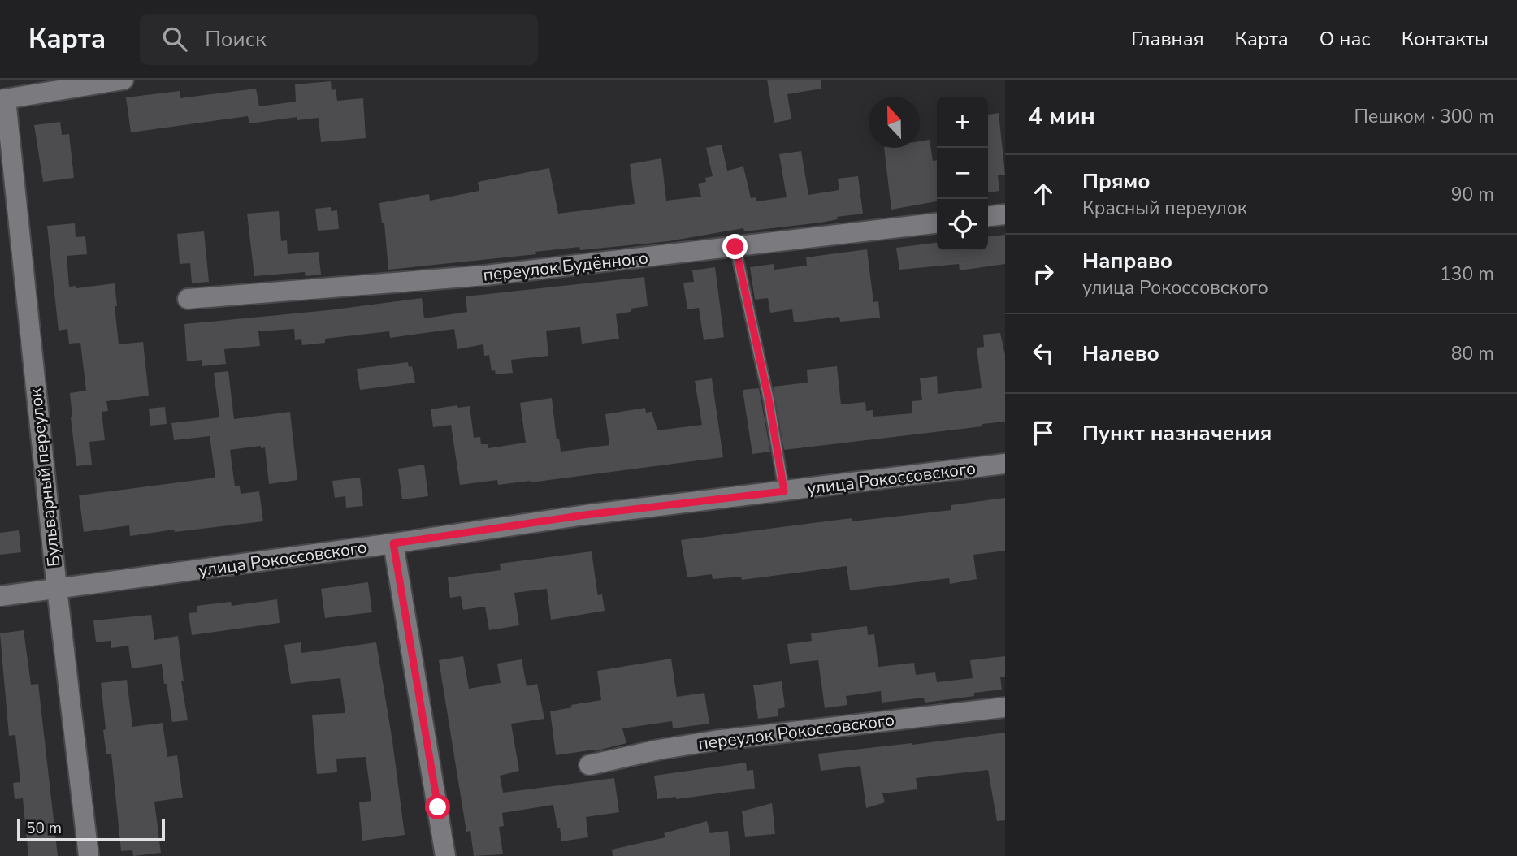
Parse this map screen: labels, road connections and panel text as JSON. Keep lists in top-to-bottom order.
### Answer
{
  "streets": {
    "street": [
      "переулок Будённого",
      "Бульварный переулок",
      "улица Рокоссовского",
      "переулок Рокоссовского"
    ]
  },
  "crossings": [
    ["Бульварный переулок", "улица Рокоссовского"]
  ],
  "scale_bar": "50 m",
  "north": "top",
  "page": {
    "header": "Карта",
    "search": "Поиск",
    "nav": [
      "Главная",
      "Карта",
      "О нас",
      "Контакты"
    ],
    "heading": ["4 мин", "Пешком · 300 m"],
    "map_buttons": ["+", "−"],
    "list": [
      ["Прямо", "Красный переулок", "90 m"],
      ["Направо", "улица Рокоссовского", "130 m"],
      ["Налево", "80 m"],
      "Пункт назначения"
    ],
    "scale": "50 m"
  }
}
